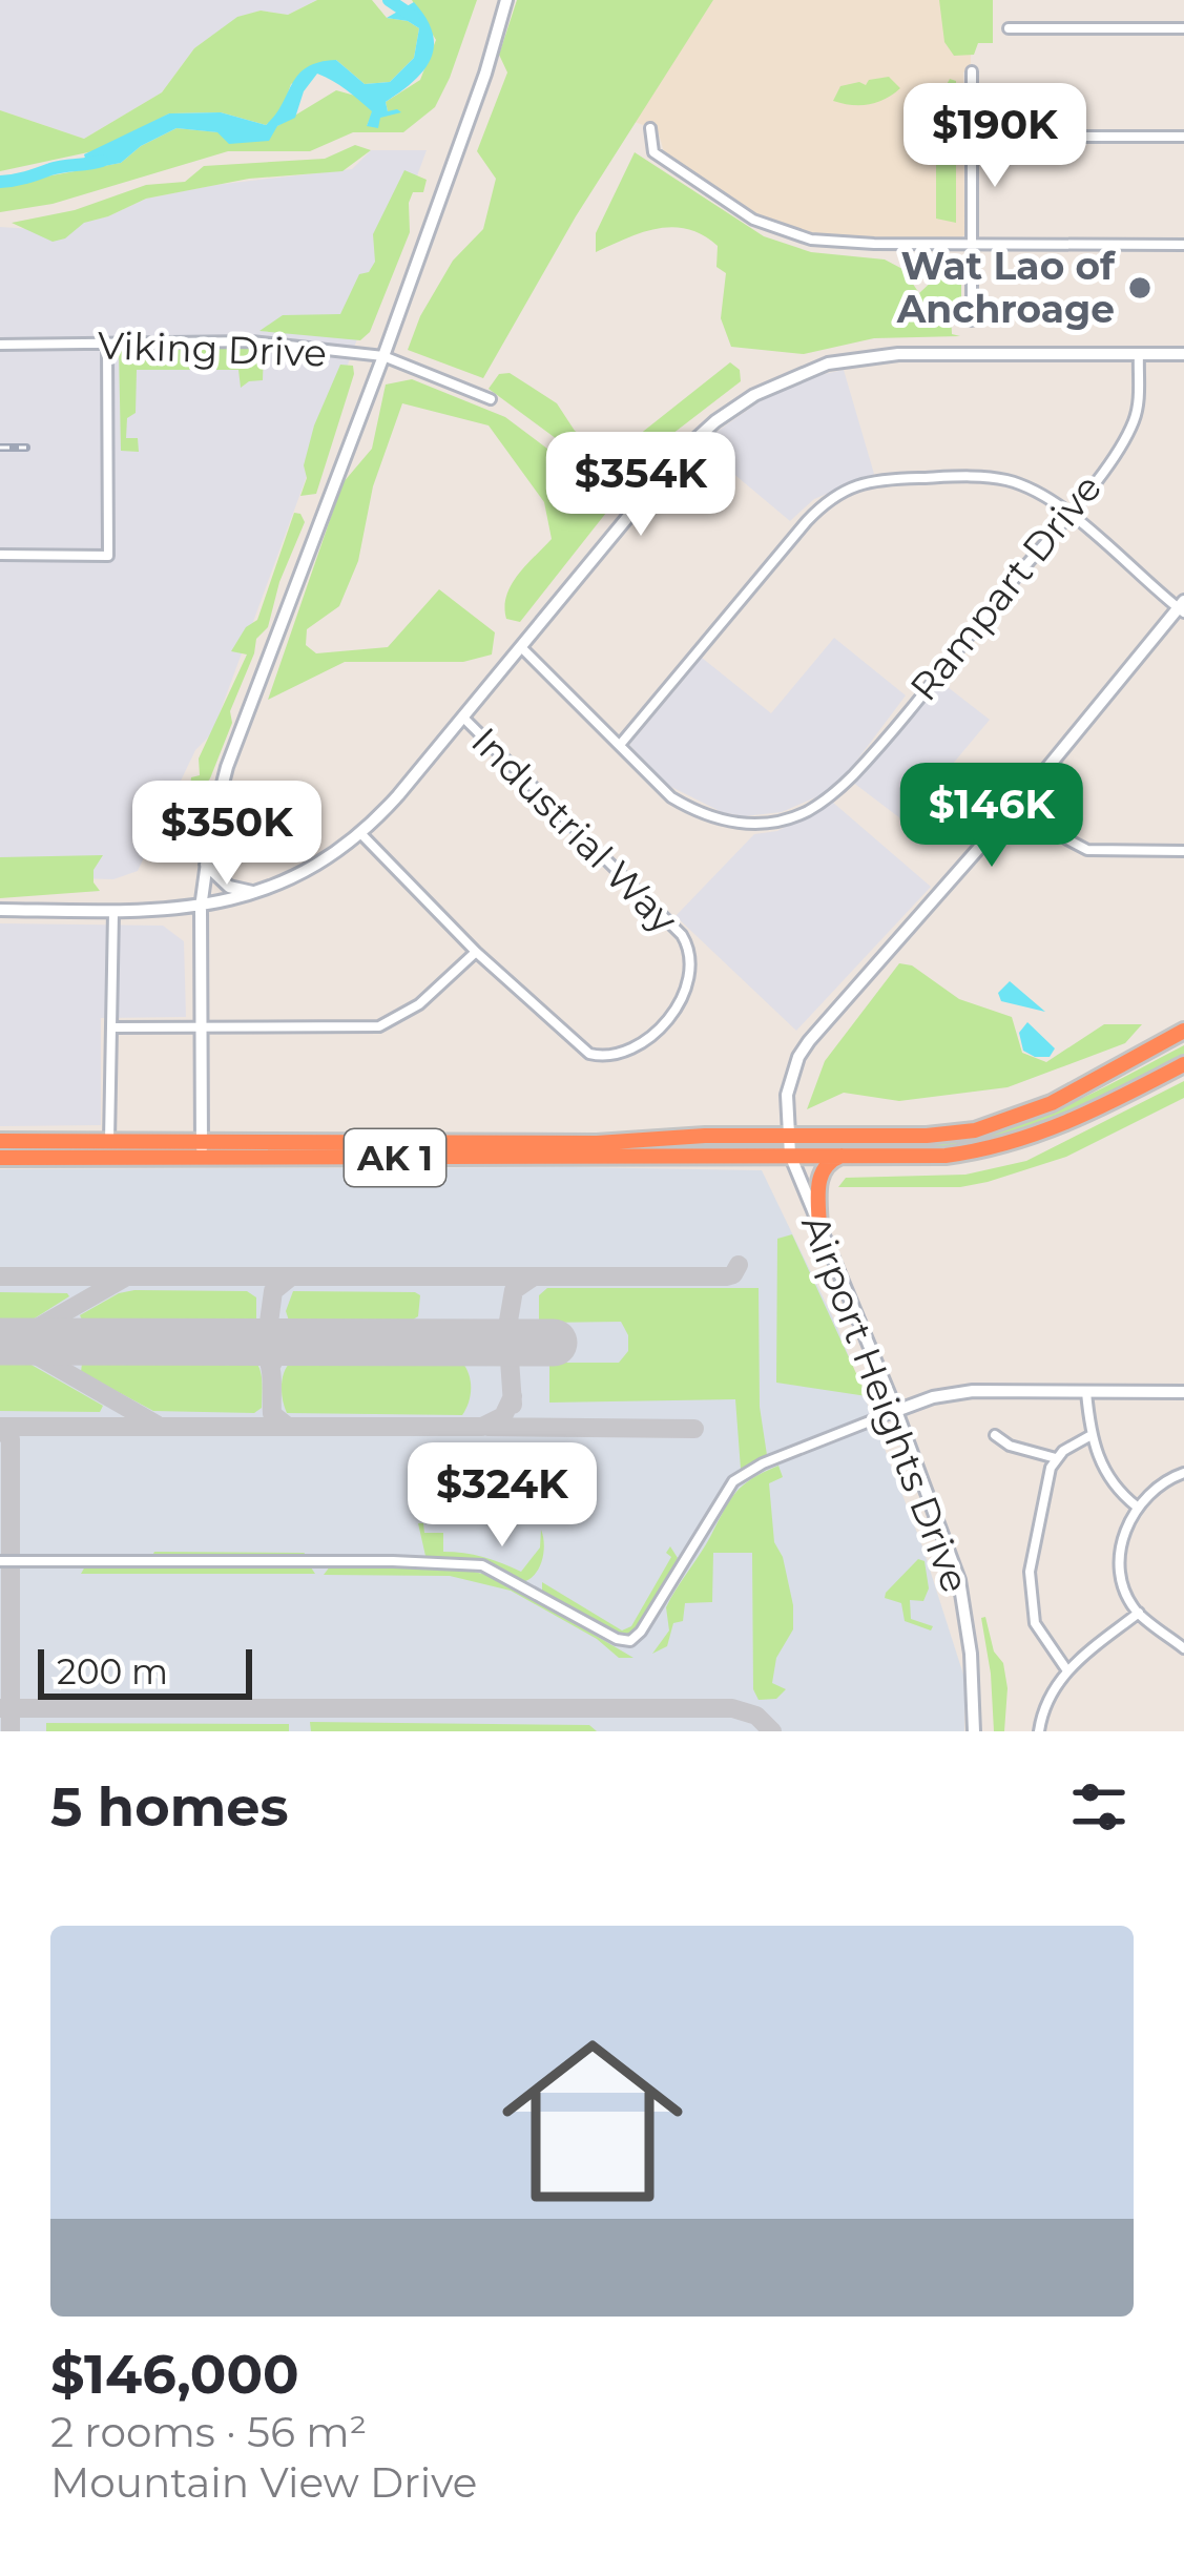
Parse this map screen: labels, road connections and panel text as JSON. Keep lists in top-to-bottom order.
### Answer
{
  "streets": {
    "highway": ["AK 1"],
    "street": [
      "Viking Drive",
      "Rampart Drive",
      "Industrial Way",
      "Airport Heights Drive"
    ]
  },
  "crossings": [
    ["AK 1", "Airport Heights Drive"]
  ],
  "places": ["Wat Lao of Anchroage"],
  "scale_bar": "200 m",
  "page": {
    "price": [
      "$190K",
      "$354K",
      "$146K",
      "$350K",
      "$324K"
    ],
    "scale": "200 m",
    "heading": "5 homes",
    "list": [
      {
        "name": "$146,000",
        "note": "2 rooms · 56 m² · Mountain View Drive"
      }
    ]
  }
}
